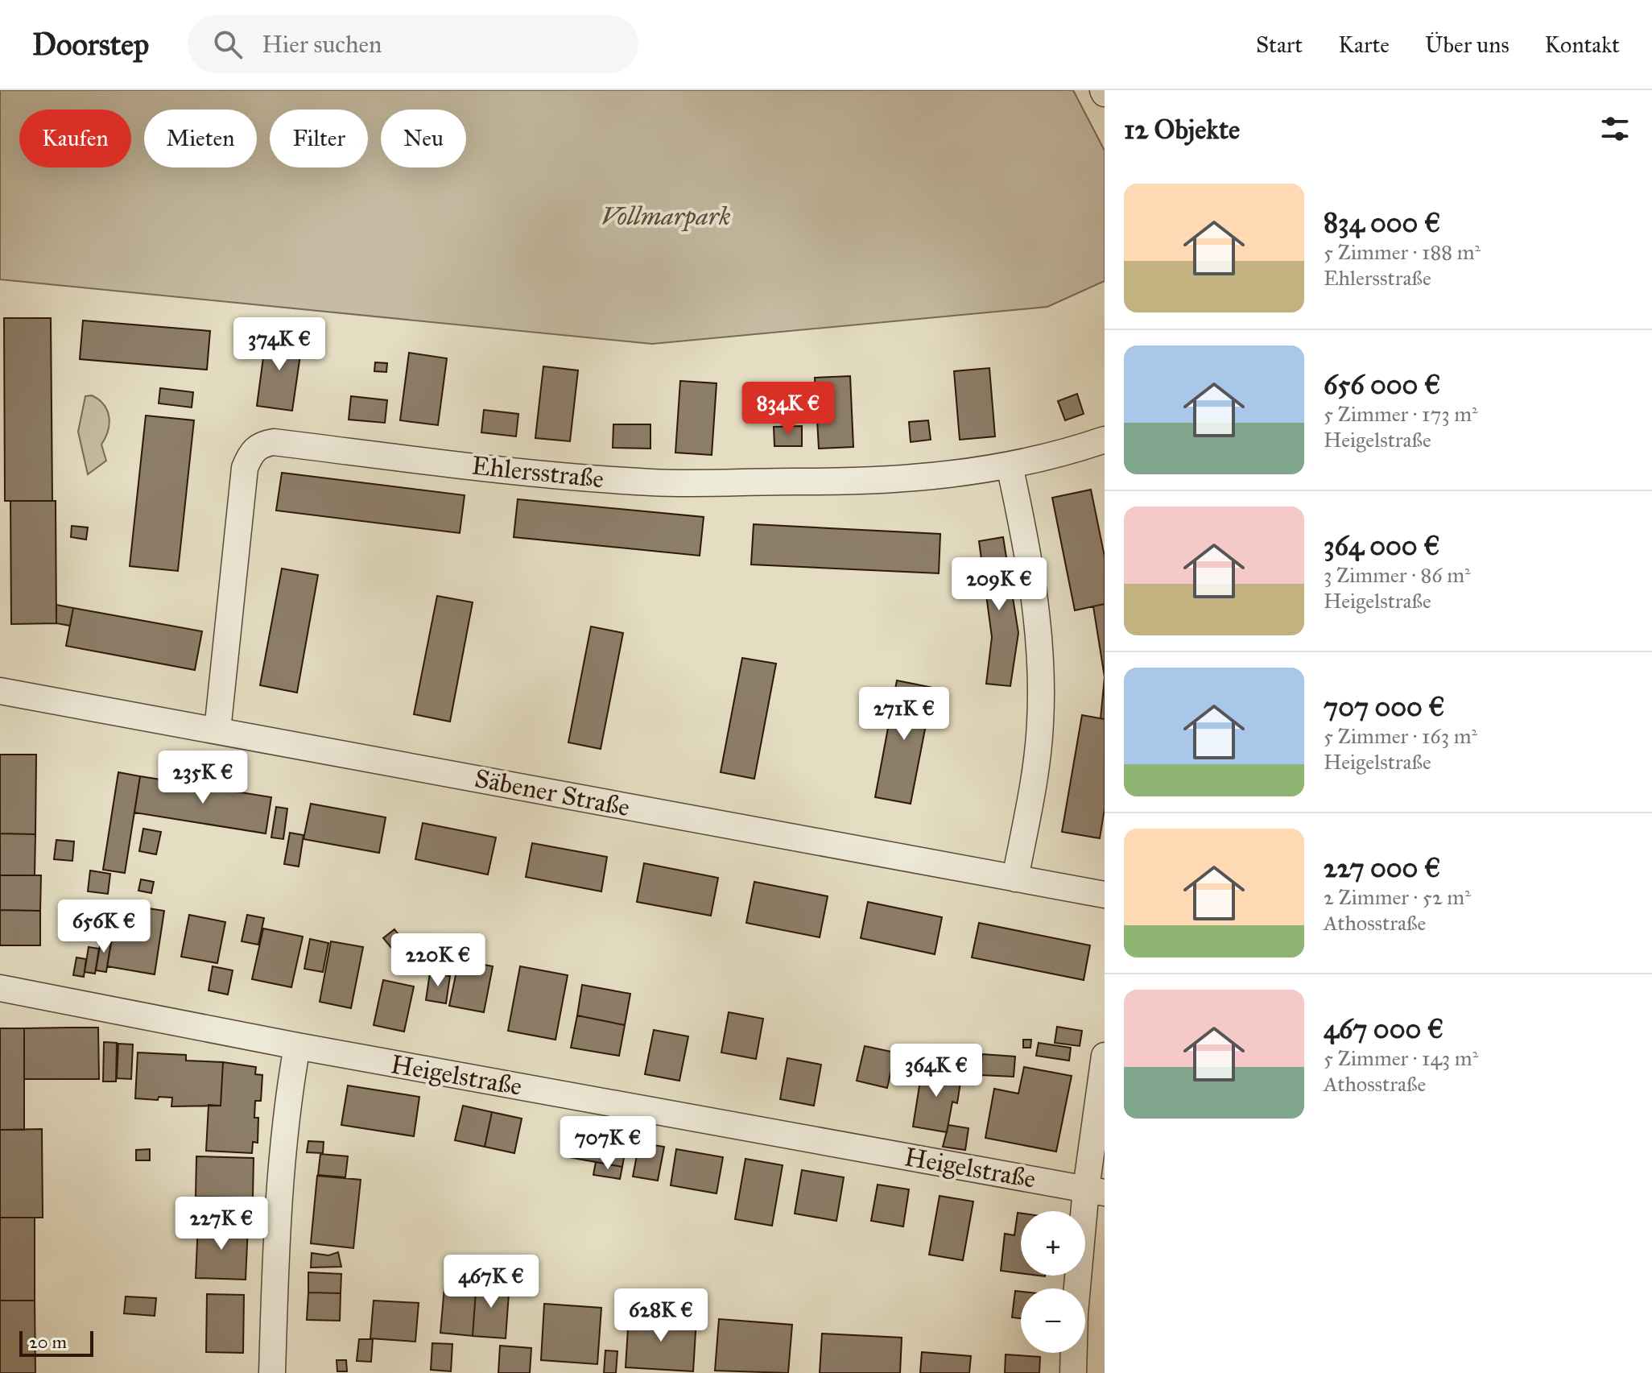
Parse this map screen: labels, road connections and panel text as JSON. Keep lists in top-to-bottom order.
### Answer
{
  "streets": {
    "street": ["Ehlersstraße", "Säbener Straße", "Heigelstraße"]
  },
  "crossings": [
    ["Ehlersstraße", "Säbener Straße"]
  ],
  "parks": ["Vollmarpark"],
  "scale_bar": "20 m",
  "page": {
    "header": "Doorstep",
    "search": "Hier suchen",
    "nav": [
      "Start",
      "Karte",
      "Über uns",
      "Kontakt"
    ],
    "heading": "12 Objekte",
    "chip": [
      "Kaufen",
      "Mieten",
      "Filter",
      "Neu"
    ],
    "list": [
      {
        "name": "834 000 €",
        "note": "5 Zimmer · 188 m² · Ehlersstraße"
      },
      {
        "name": "656 000 €",
        "note": "5 Zimmer · 173 m² · Heigelstraße"
      },
      {
        "name": "364 000 €",
        "note": "3 Zimmer · 86 m² · Heigelstraße"
      },
      {
        "name": "707 000 €",
        "note": "5 Zimmer · 163 m² · Heigelstraße"
      },
      {
        "name": "227 000 €",
        "note": "2 Zimmer · 52 m² · Athosstraße"
      },
      {
        "name": "467 000 €",
        "note": "5 Zimmer · 143 m² · Athosstraße"
      }
    ],
    "price": [
      "374K €",
      "834K €",
      "209K €",
      "271K €",
      "235K €",
      "656K €",
      "220K €",
      "364K €",
      "707K €",
      "227K €",
      "467K €",
      "628K €"
    ],
    "map_buttons": ["+", "−"],
    "scale": "20 m"
  }
}
